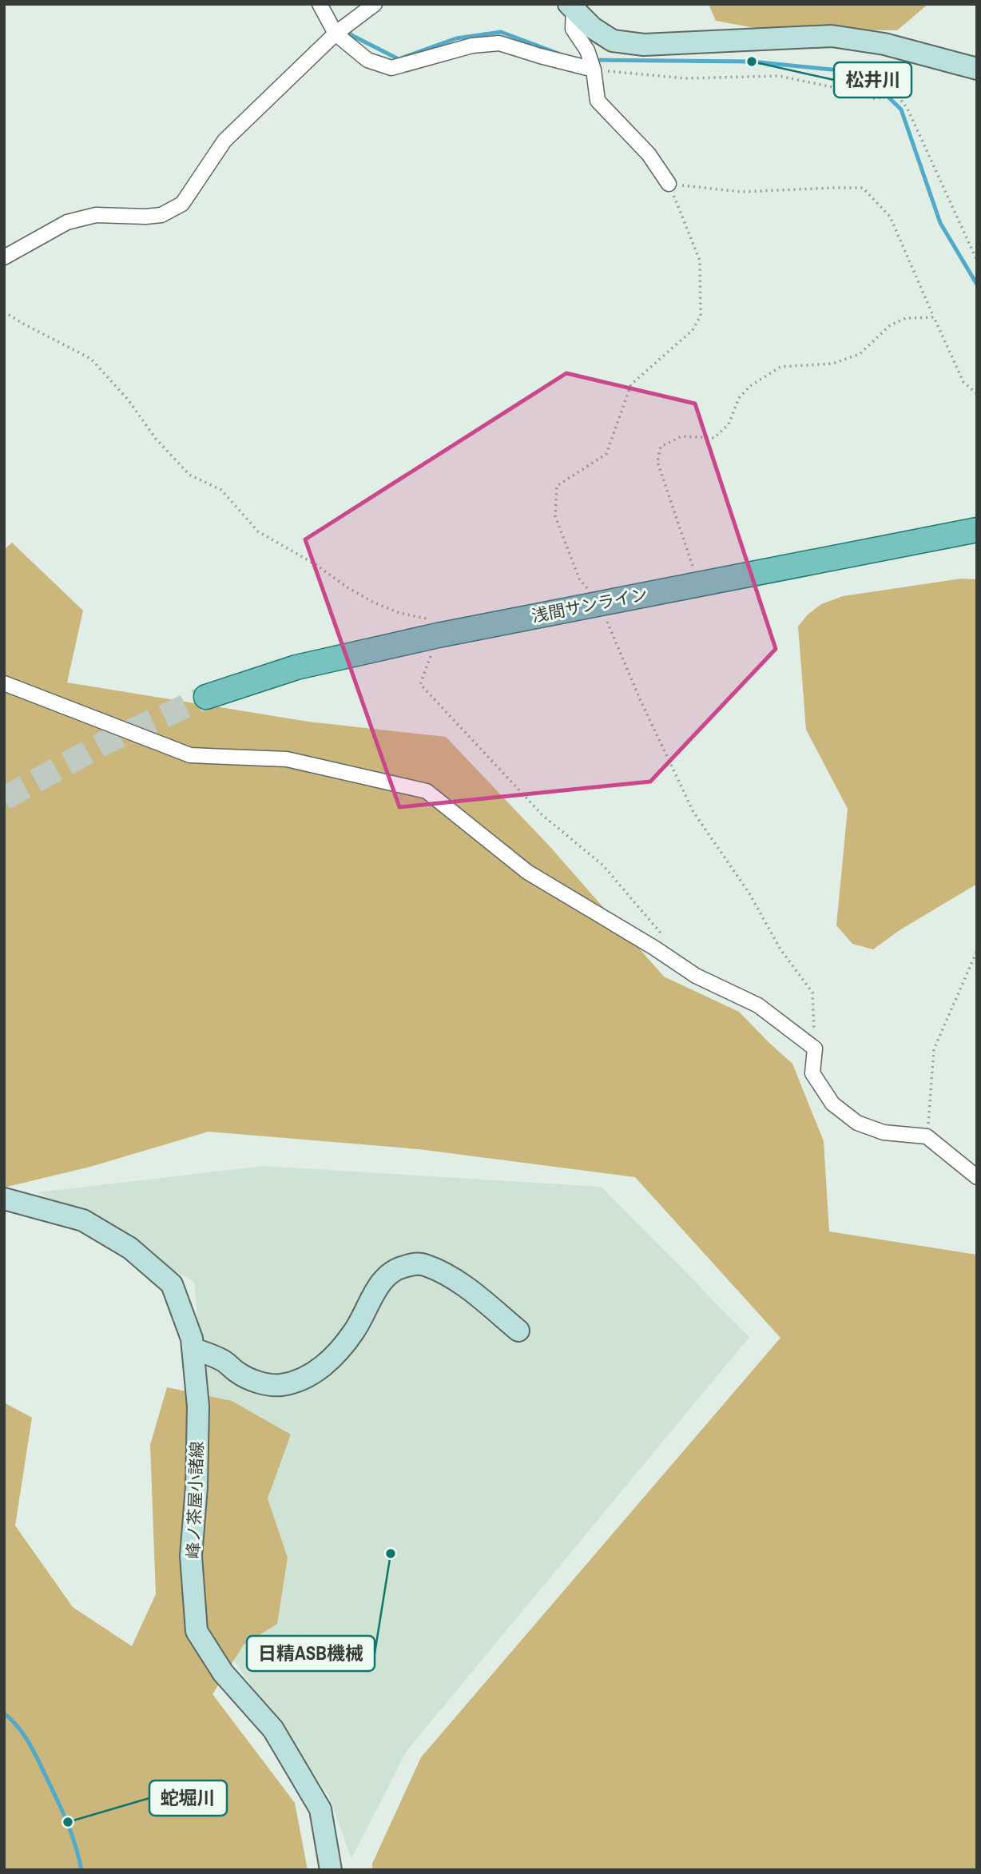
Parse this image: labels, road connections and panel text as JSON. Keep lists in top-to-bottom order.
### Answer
{
  "streets": {
    "main road": ["浅間サンライン"],
    "street": ["峰ノ茶屋小諸線"]
  },
  "places": ["松井川", "日精ASB機械", "蛇堀川"]
}
